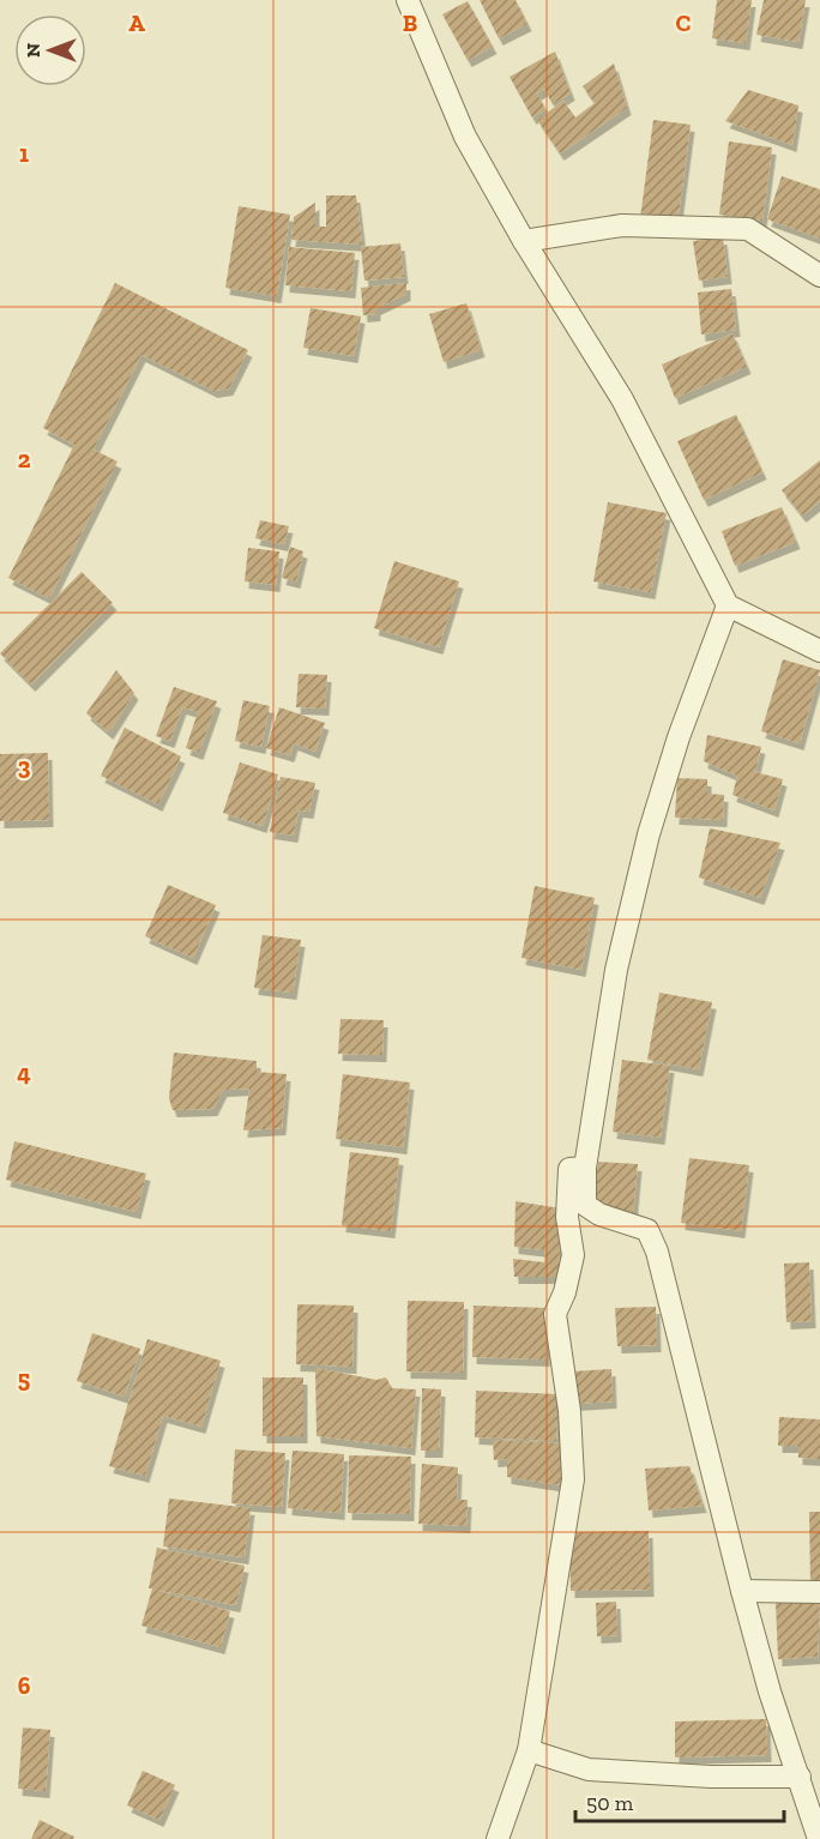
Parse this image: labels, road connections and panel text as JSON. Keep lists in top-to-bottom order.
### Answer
{
  "scale_bar": "50 m",
  "north": "left",
  "grid": {
    "columns": ["A", "B", "C"],
    "rows": [
      "1",
      "2",
      "3",
      "4",
      "5",
      "6"
    ]
  }
}
